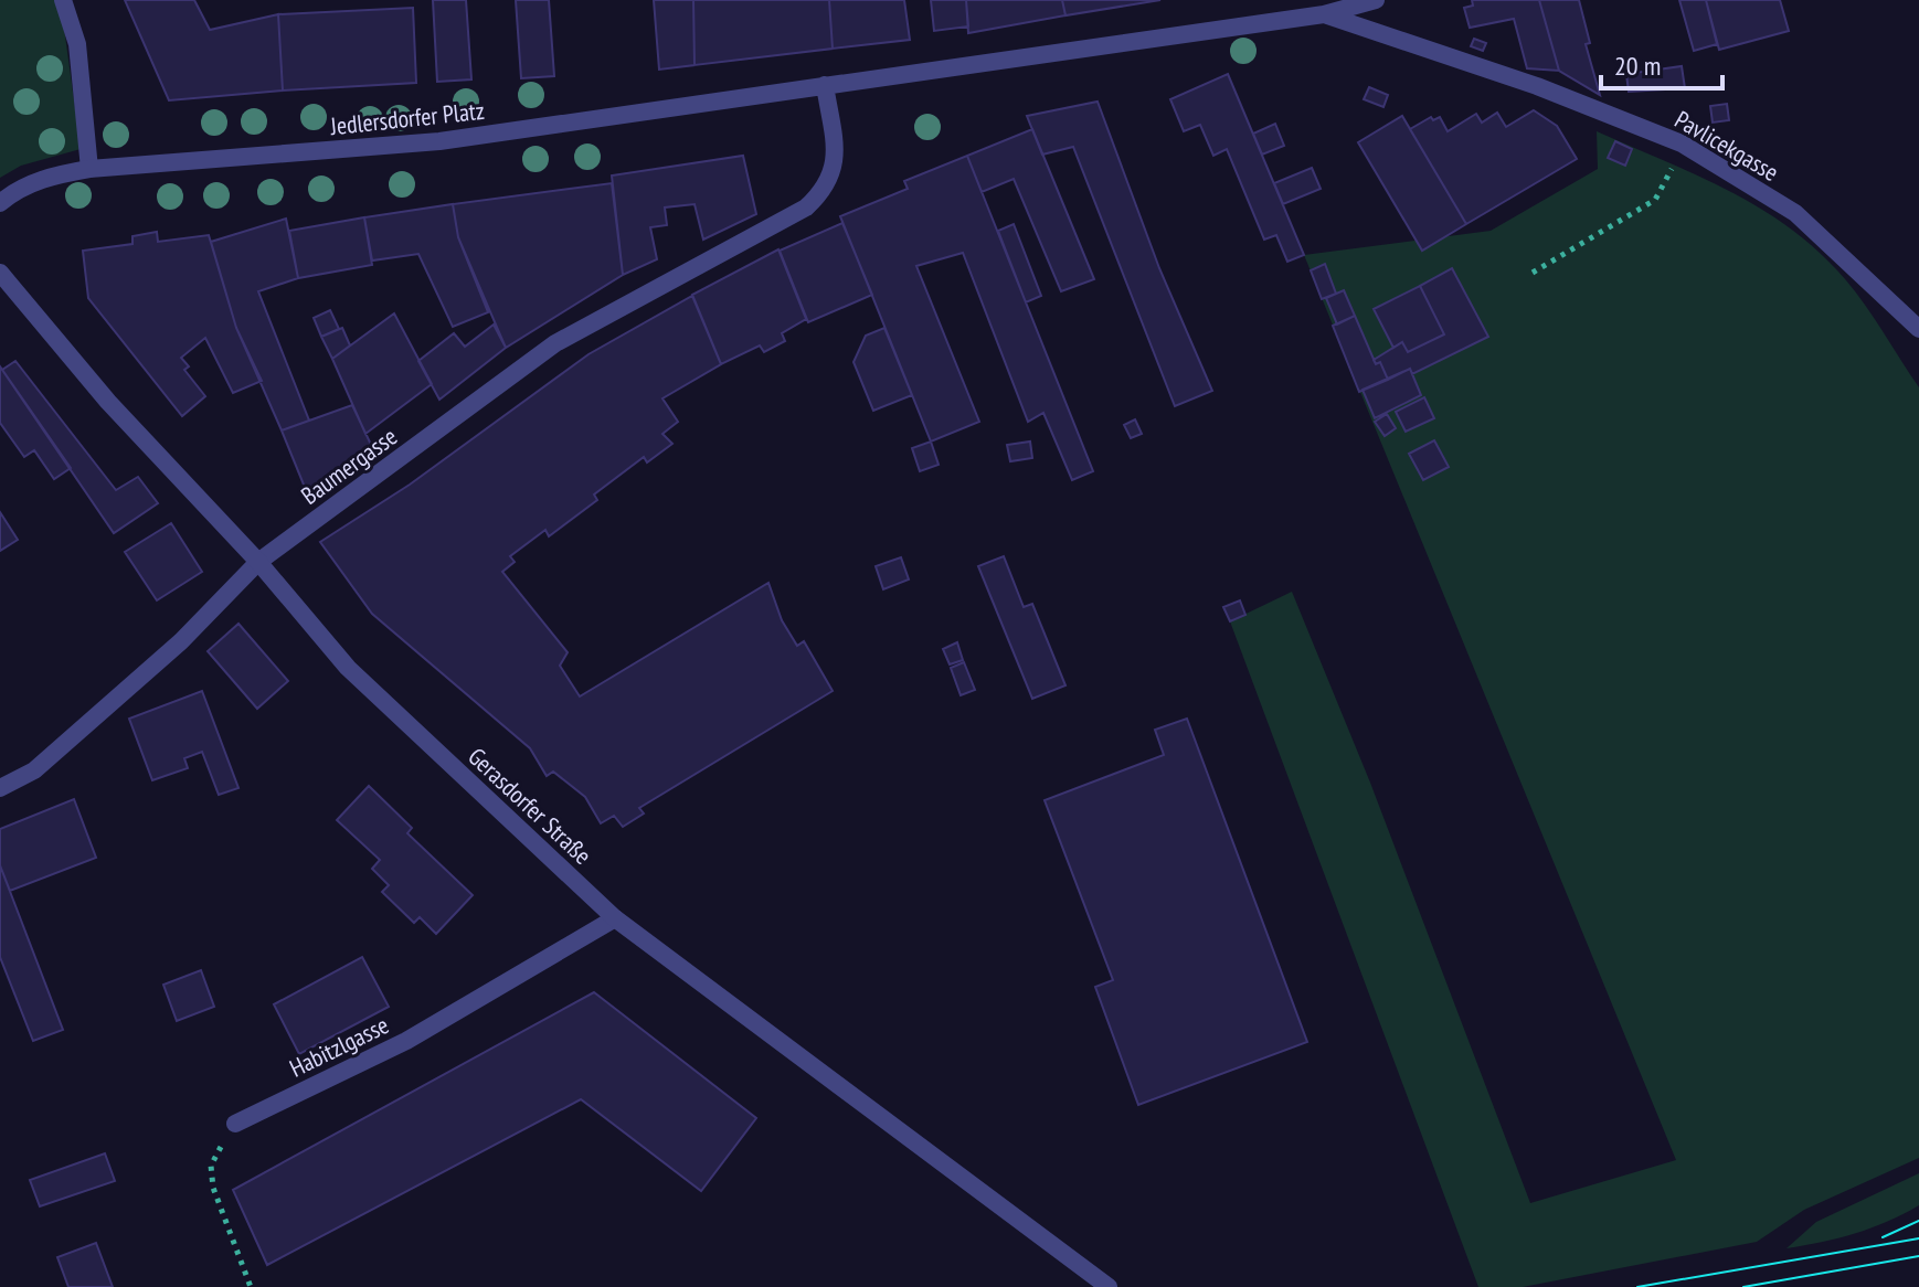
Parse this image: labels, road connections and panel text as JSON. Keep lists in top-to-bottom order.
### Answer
{
  "streets": {
    "street": [
      "Jedlersdorfer Platz",
      "Pavlicekgasse",
      "Baumergasse",
      "Gerasdorfer Straße",
      "Habitzlgasse"
    ]
  },
  "crossings": [
    ["Jedlersdorfer Platz", "Pavlicekgasse"],
    ["Jedlersdorfer Platz", "Baumergasse"],
    ["Baumergasse", "Gerasdorfer Straße"],
    ["Gerasdorfer Straße", "Habitzlgasse"]
  ],
  "scale_bar": "20 m"
}
